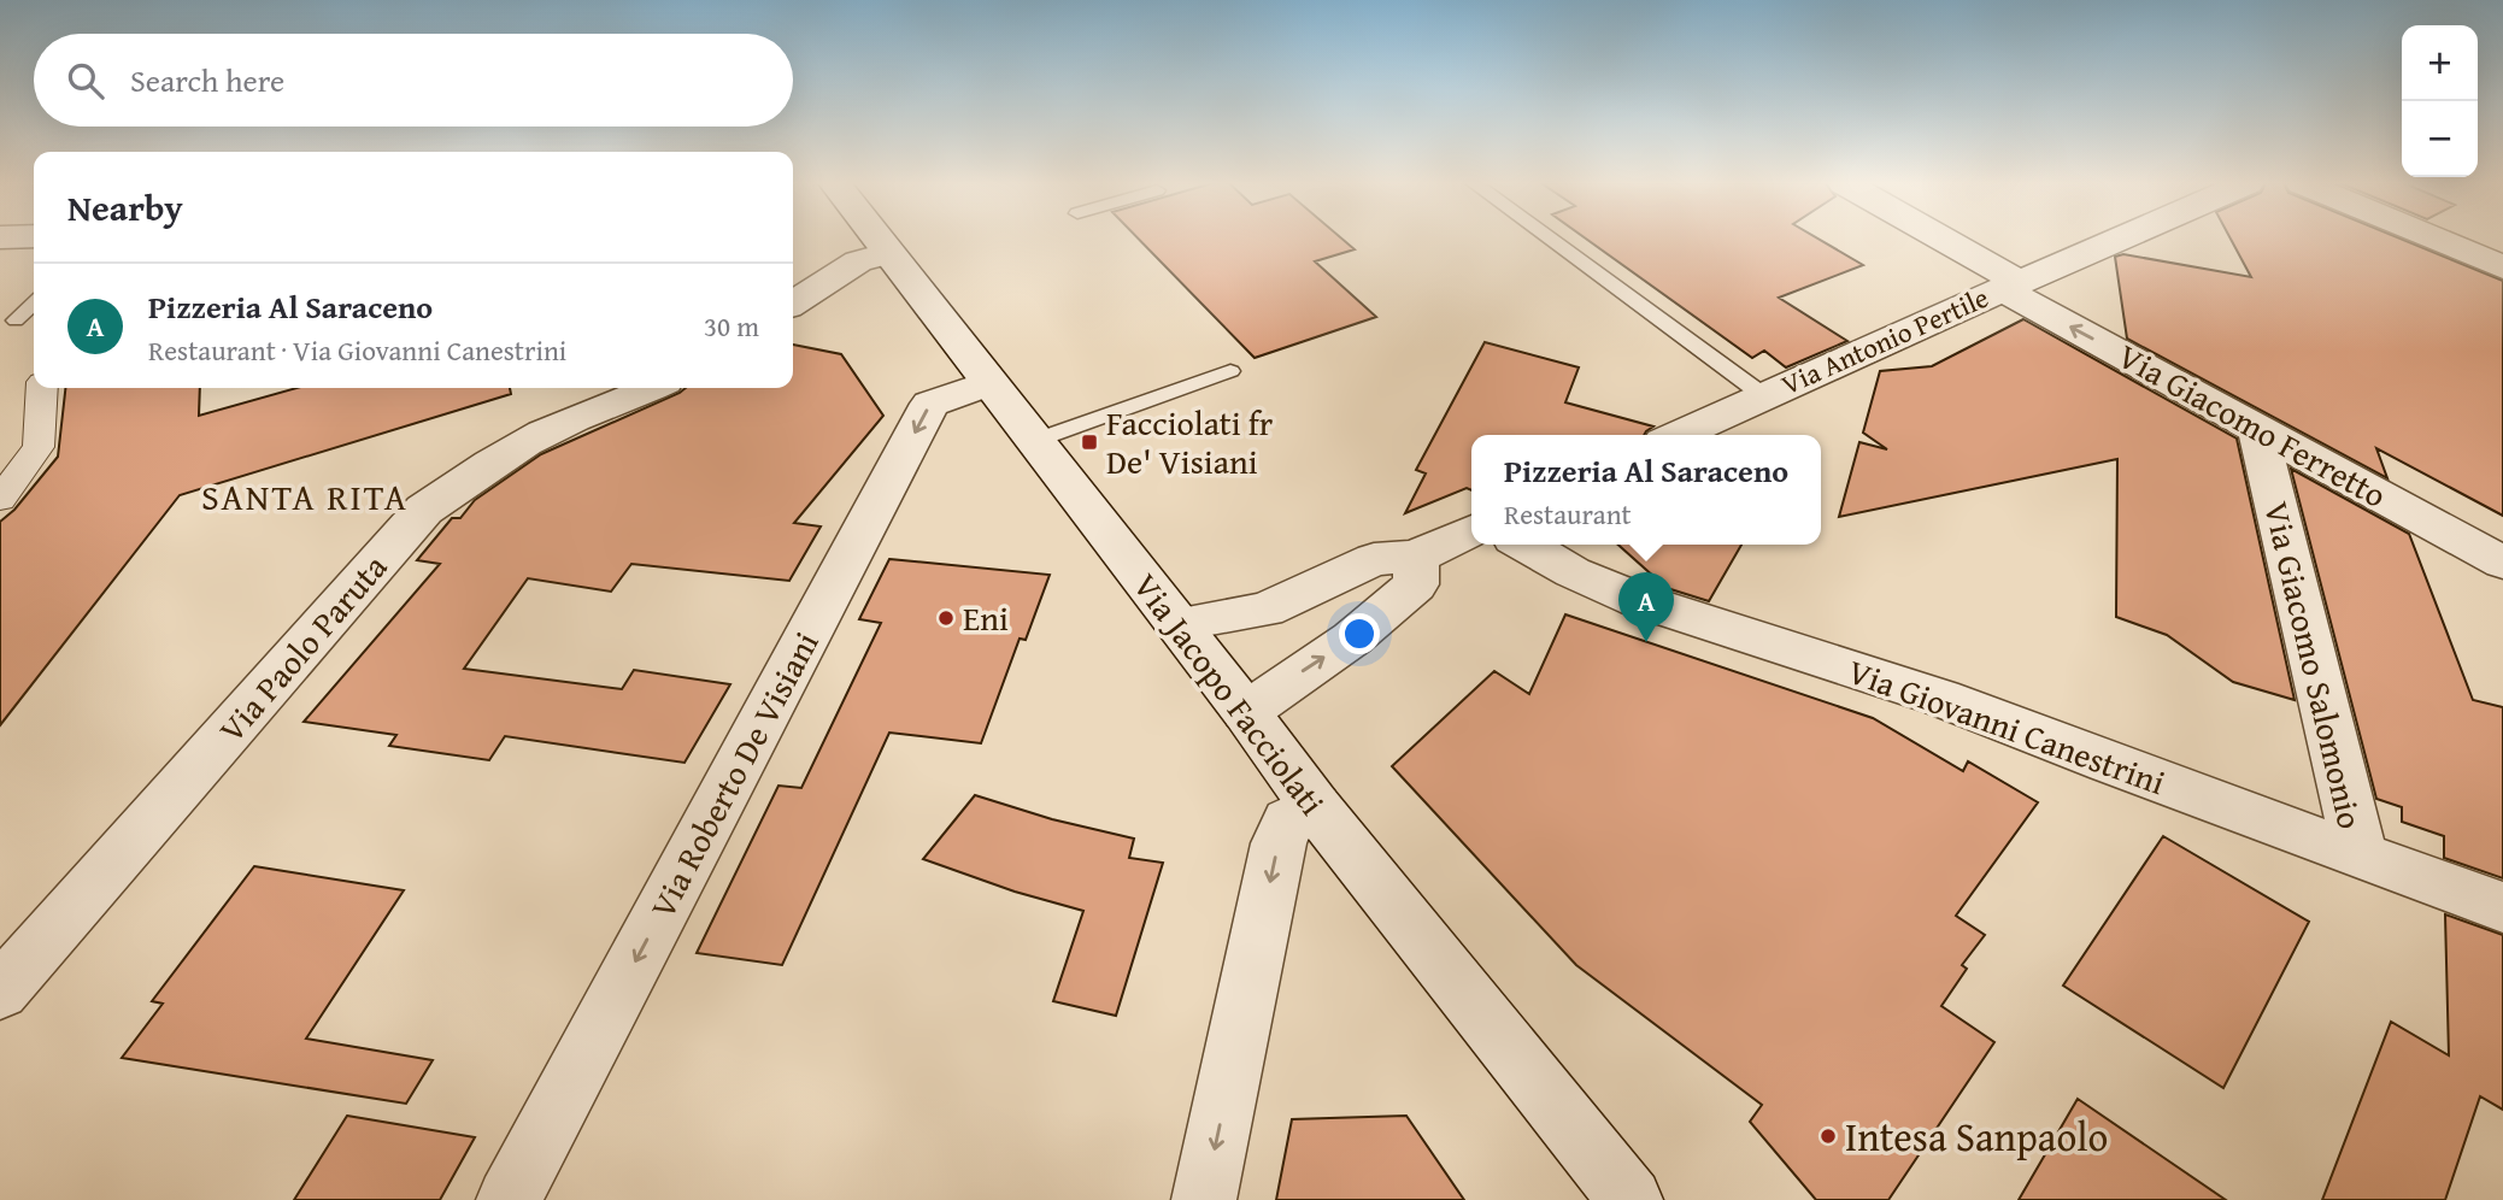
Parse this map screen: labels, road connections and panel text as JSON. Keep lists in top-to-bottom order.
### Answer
{
  "streets": {
    "street": [
      "Via Antonio Pertile",
      "Via Giacomo Ferretto",
      "Via Paolo Paruta",
      "Via Giacomo Salomonio",
      "Via Jacopo Facciolati",
      "Via Giovanni Canestrini",
      "Via Roberto De Visiani"
    ]
  },
  "crossings": [
    ["Via Antonio Pertile", "Via Giacomo Ferretto"],
    ["Via Giacomo Ferretto", "Via Giacomo Salomonio"],
    ["Via Giacomo Salomonio", "Via Giovanni Canestrini"],
    ["Via Jacopo Facciolati", "Via Roberto De Visiani"]
  ],
  "one_way": ["Via Giacomo Ferretto", "Via Roberto De Visiani"],
  "districts": ["SANTA RITA"],
  "places": {
    "transit": ["Facciolati fr De' Visiani"],
    "other": ["Eni", "Intesa Sanpaolo"]
  },
  "page": {
    "map_buttons": ["+", "−"],
    "search": "Search here",
    "heading": "Nearby",
    "list": [
      {
        "mark": "A",
        "name": "Pizzeria Al Saraceno",
        "note": "Restaurant · Via Giovanni Canestrini",
        "value": "30 m"
      }
    ],
    "popup": ["Pizzeria Al Saraceno", "Restaurant"],
    "pins": "A"
  }
}
